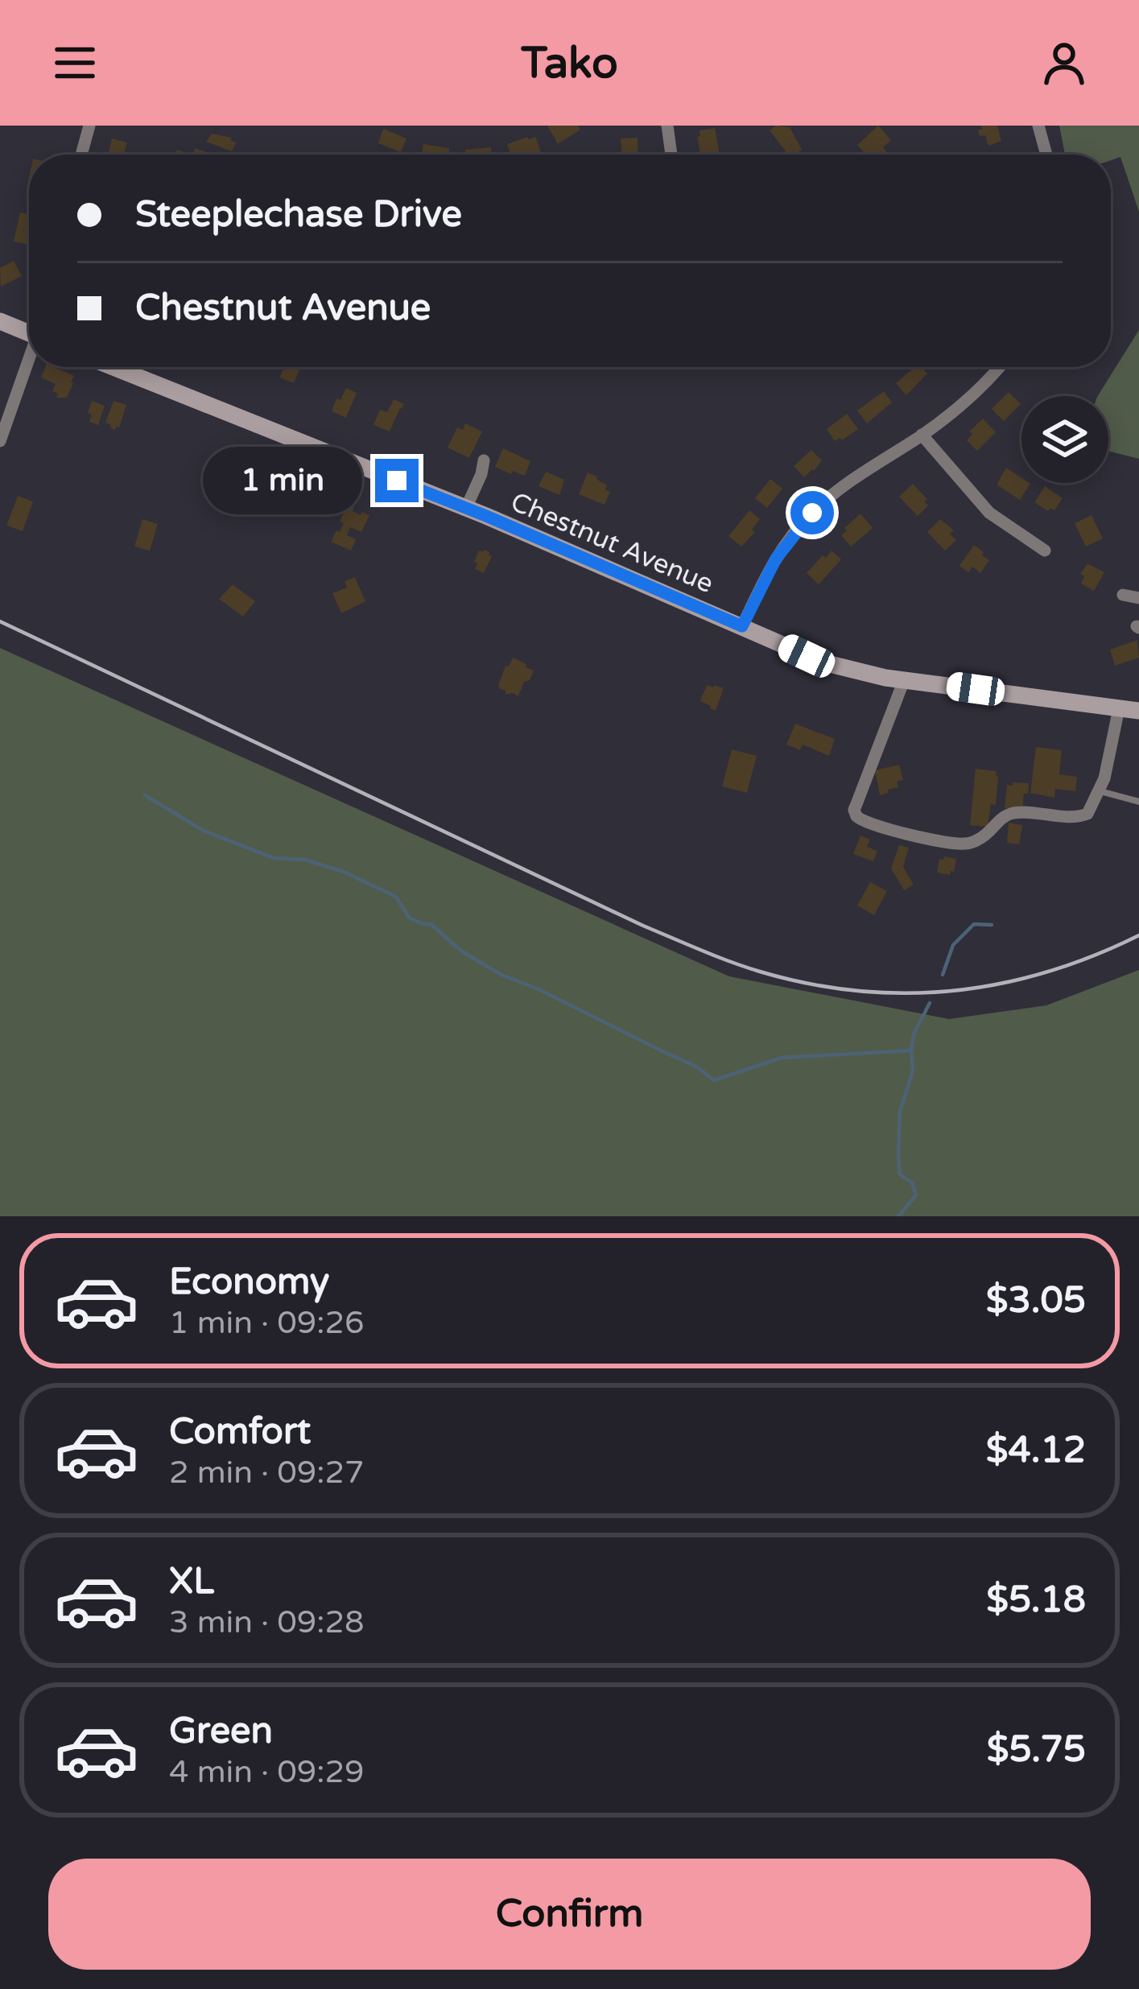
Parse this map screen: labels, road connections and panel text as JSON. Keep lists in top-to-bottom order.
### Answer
{
  "streets": {
    "street": ["Chestnut Avenue"]
  },
  "page": {
    "header": "Tako",
    "banner": ["Steeplechase Drive", "Chestnut Avenue"],
    "bubble": "1 min",
    "list": [
      {
        "name": "Economy",
        "note": "1 min · 09:26",
        "value": "$3.05"
      },
      {
        "name": "Comfort",
        "note": "2 min · 09:27",
        "value": "$4.12"
      },
      {
        "name": "XL",
        "note": "3 min · 09:28",
        "value": "$5.18"
      },
      {
        "name": "Green",
        "note": "4 min · 09:29",
        "value": "$5.75"
      }
    ],
    "buttons": "Confirm"
  }
}
